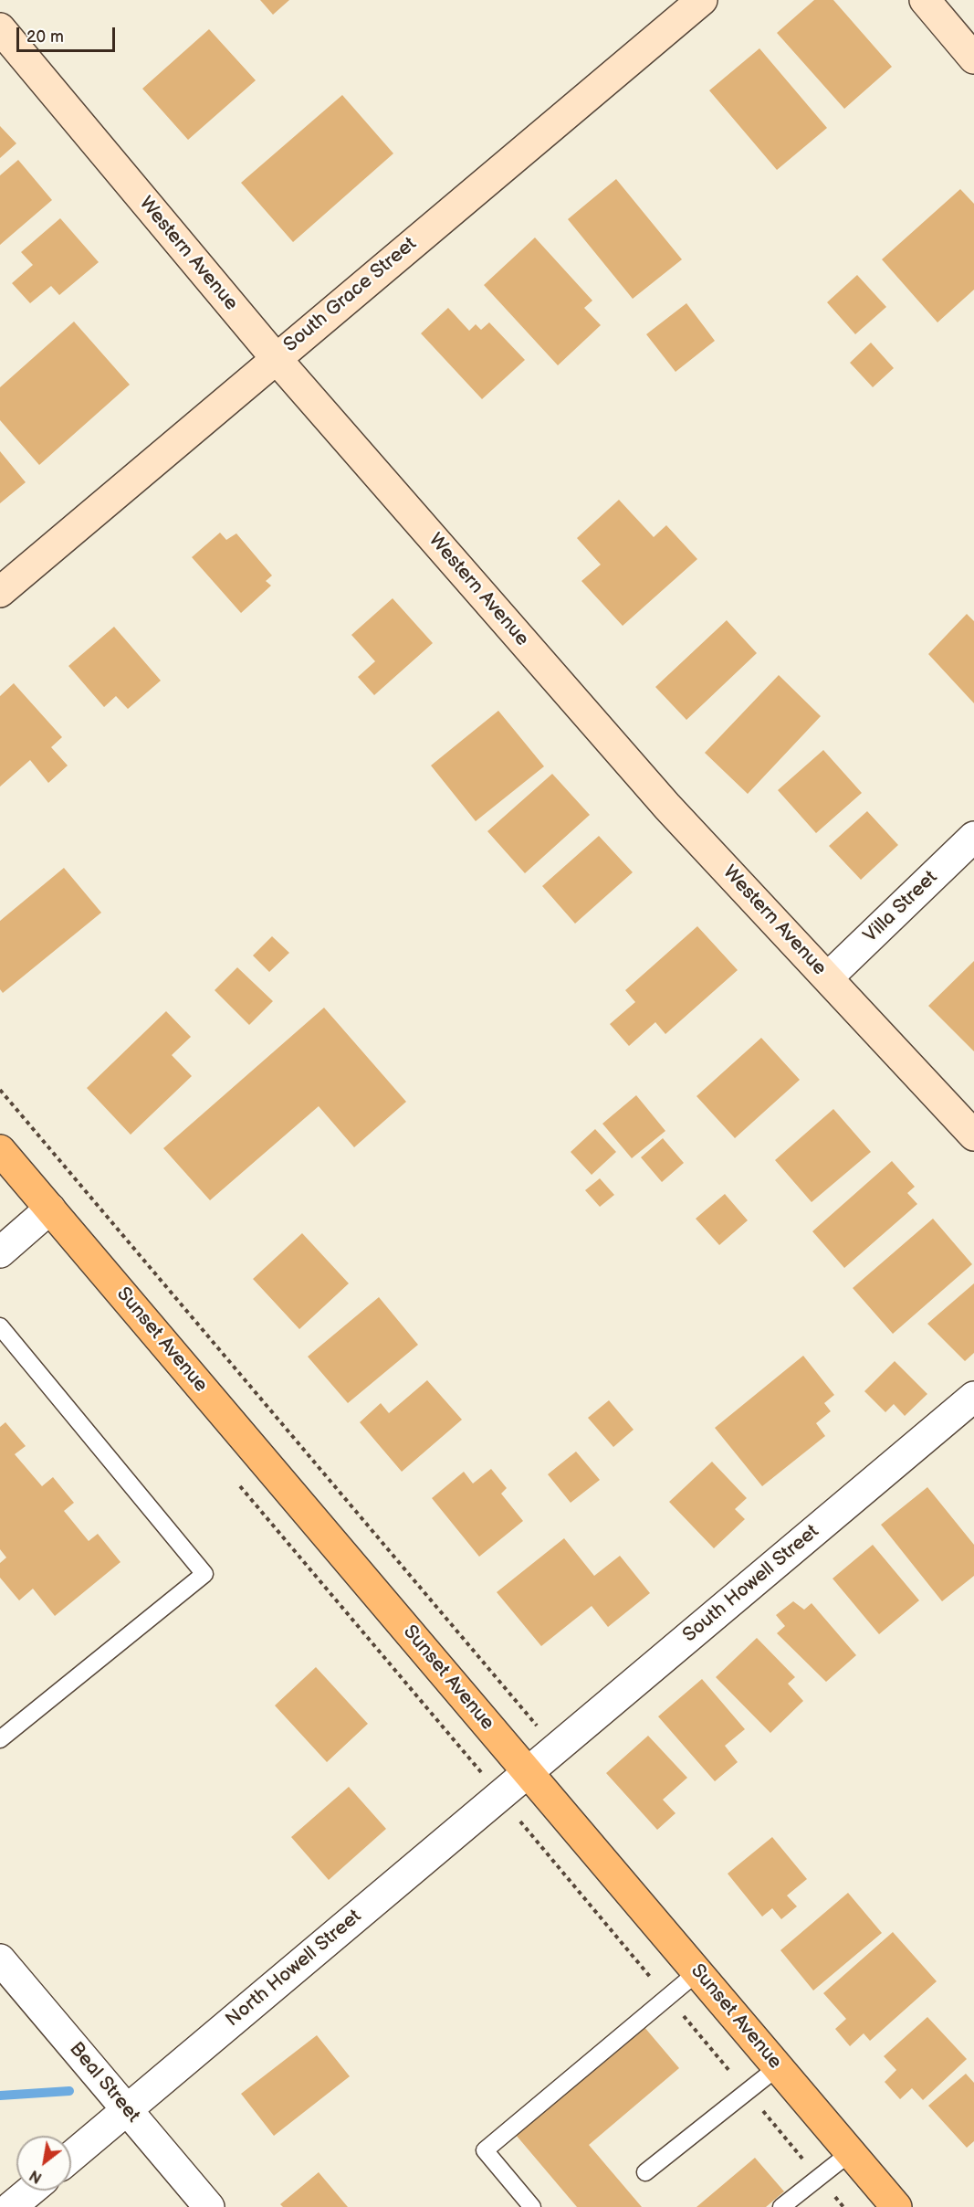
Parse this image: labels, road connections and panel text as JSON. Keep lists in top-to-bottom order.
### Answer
{
  "streets": {
    "main road": ["Sunset Avenue"],
    "street": [
      "Western Avenue",
      "South Grace Street",
      "Villa Street",
      "South Howell Street",
      "North Howell Street",
      "Beal Street"
    ]
  },
  "crossings": [
    ["Western Avenue", "South Grace Street"],
    ["Western Avenue", "Villa Street"],
    ["Sunset Avenue", "South Howell Street"],
    ["Sunset Avenue", "North Howell Street"],
    ["South Howell Street", "North Howell Street"],
    ["North Howell Street", "Beal Street"]
  ],
  "scale_bar": "20 m",
  "north": "bottom left"
}
